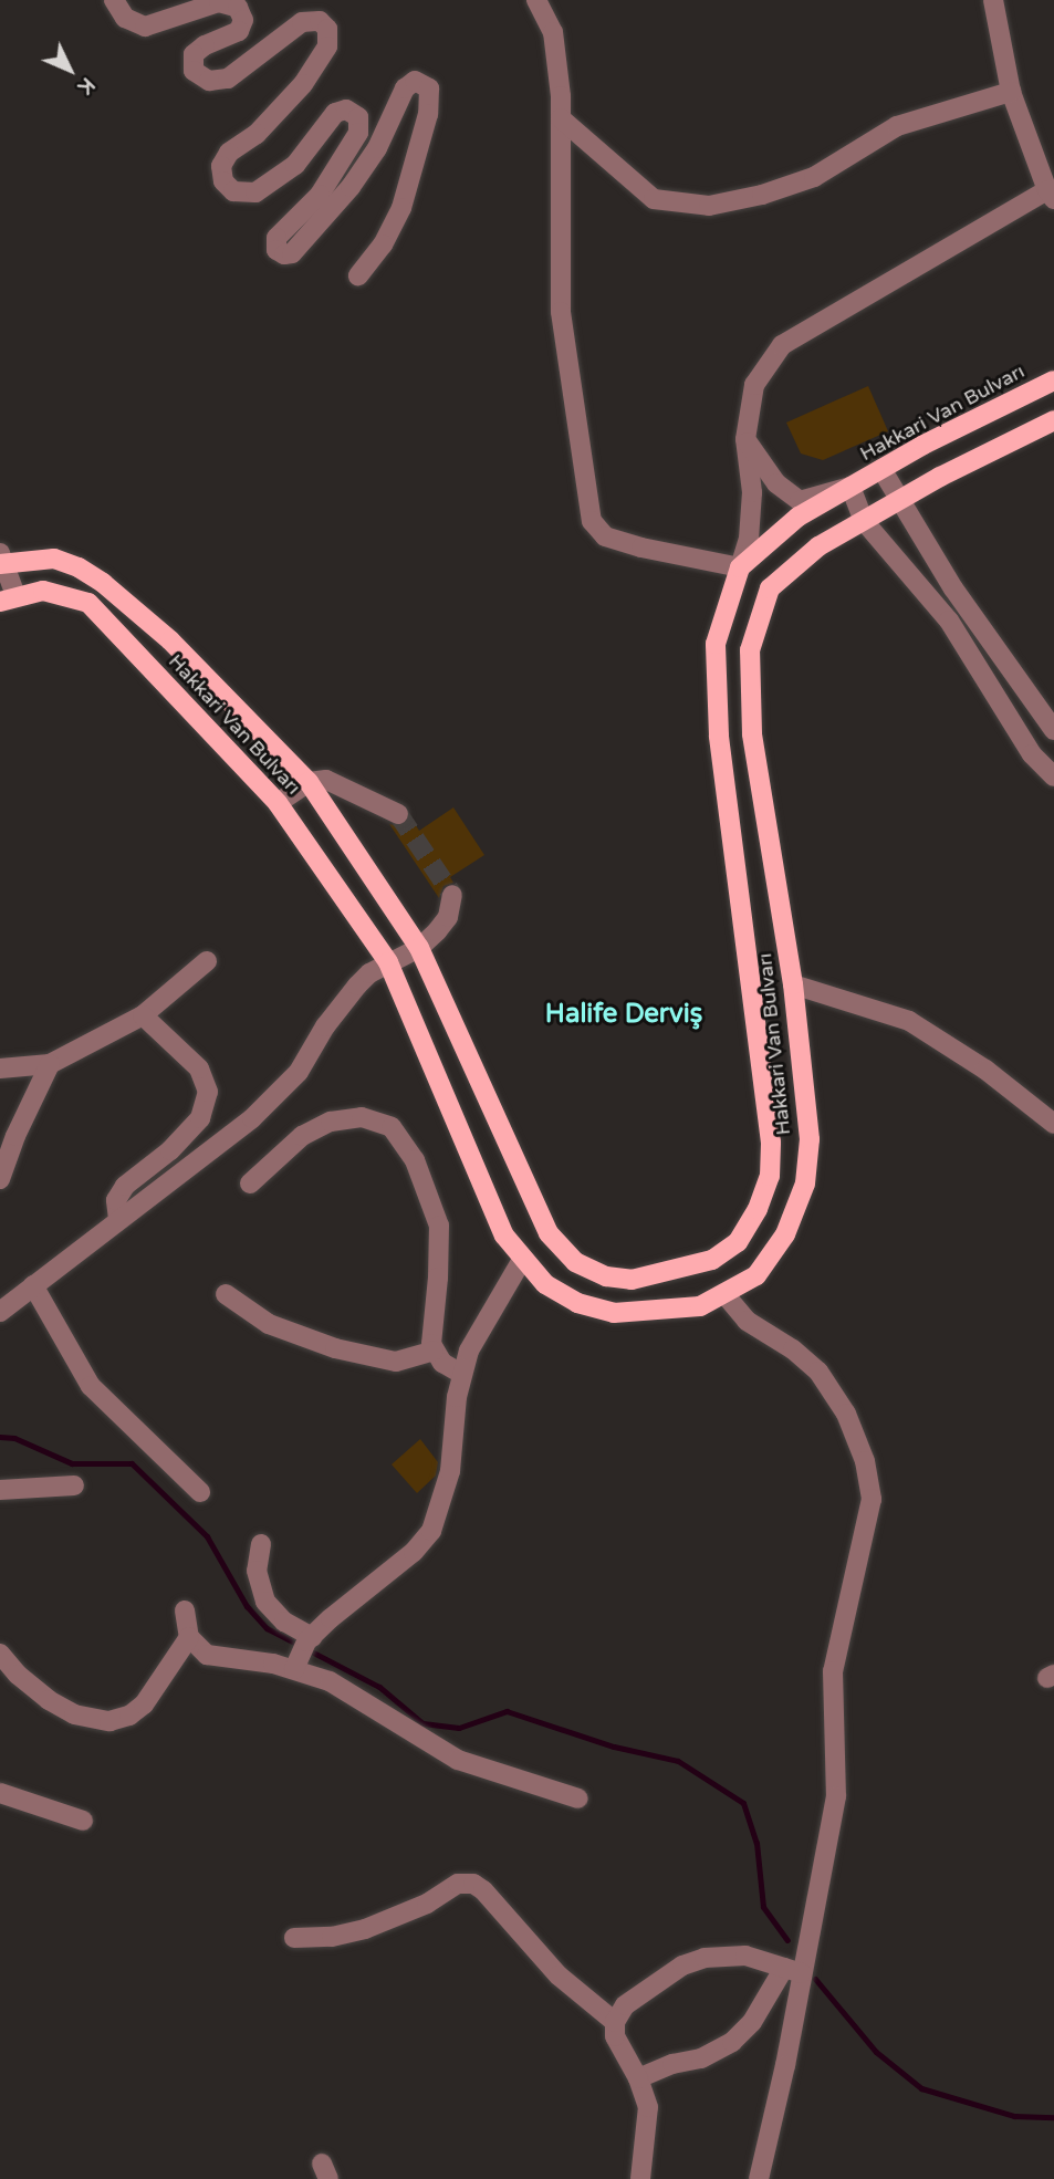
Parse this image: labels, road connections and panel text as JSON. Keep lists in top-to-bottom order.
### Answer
{
  "streets": {
    "main road": ["Hakkari Van Bulvarı"]
  },
  "districts": ["Halife Derviş"],
  "north": "bottom right"
}
